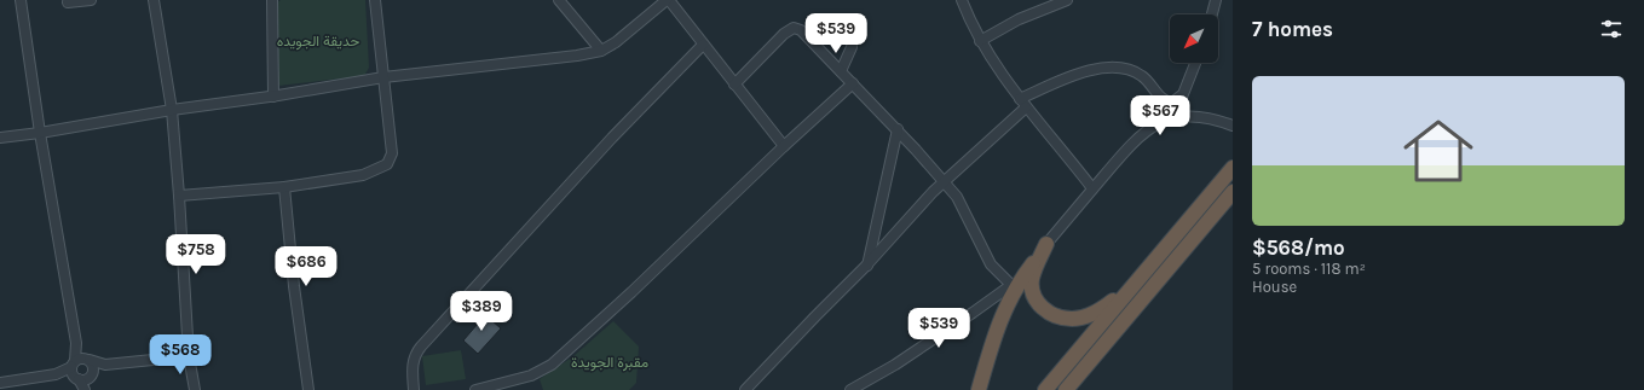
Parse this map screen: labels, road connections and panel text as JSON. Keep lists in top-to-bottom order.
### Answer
{
  "parks": ["حديقة الجويده", "مقبرة الجويدة"],
  "north": "bottom left",
  "page": {
    "heading": "7 homes",
    "price": [
      "$539",
      "$567",
      "$758",
      "$686",
      "$389",
      "$539",
      "$568"
    ],
    "list": [
      {
        "name": "$568/mo",
        "note": "5 rooms · 118 m² · House"
      }
    ]
  }
}
